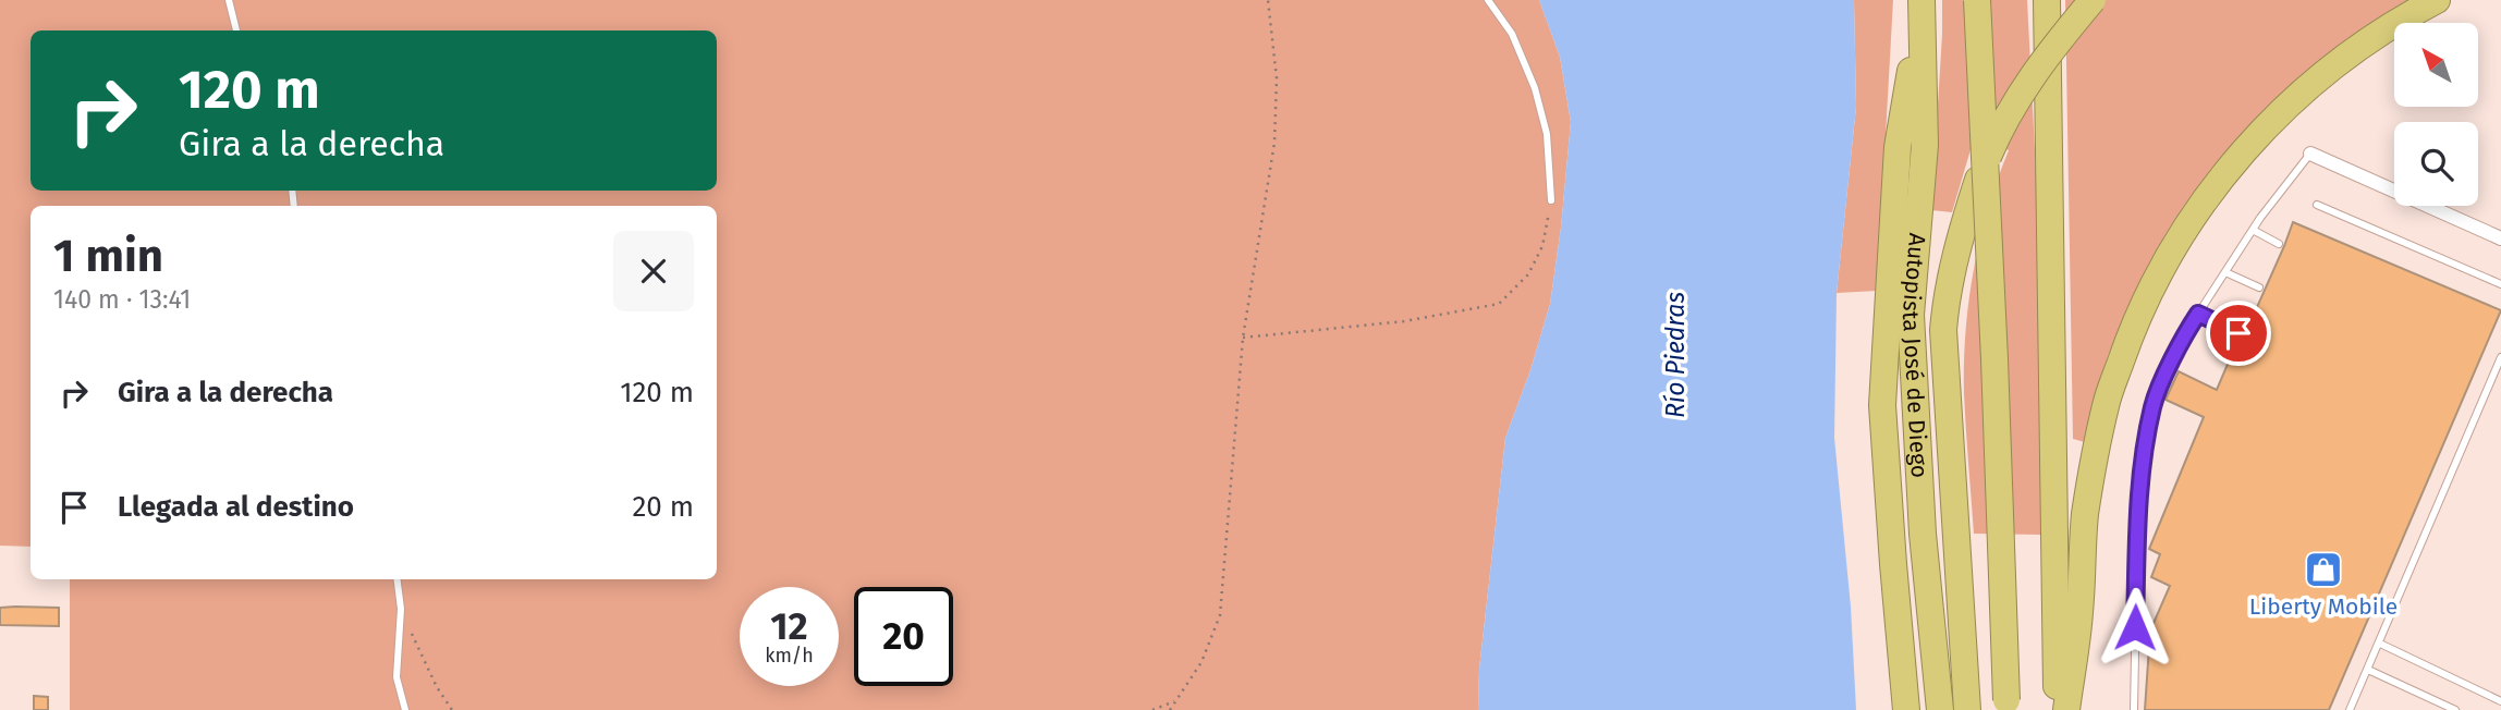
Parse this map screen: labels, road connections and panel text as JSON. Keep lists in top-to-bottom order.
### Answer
{
  "streets": {
    "highway": ["Autopista José de Diego"]
  },
  "water": ["Río Piedras"],
  "places": {
    "shop": ["Liberty Mobile"]
  },
  "north": "top left",
  "page": {
    "turn": ["120 m", "Gira a la derecha"],
    "heading": ["1 min", "140 m · 13:41"],
    "list": [
      {
        "name": "Gira a la derecha",
        "value": "120 m"
      },
      {
        "name": "Llegada al destino",
        "value": "20 m"
      }
    ],
    "speed": "12 km/h",
    "limit": "20"
  }
}
